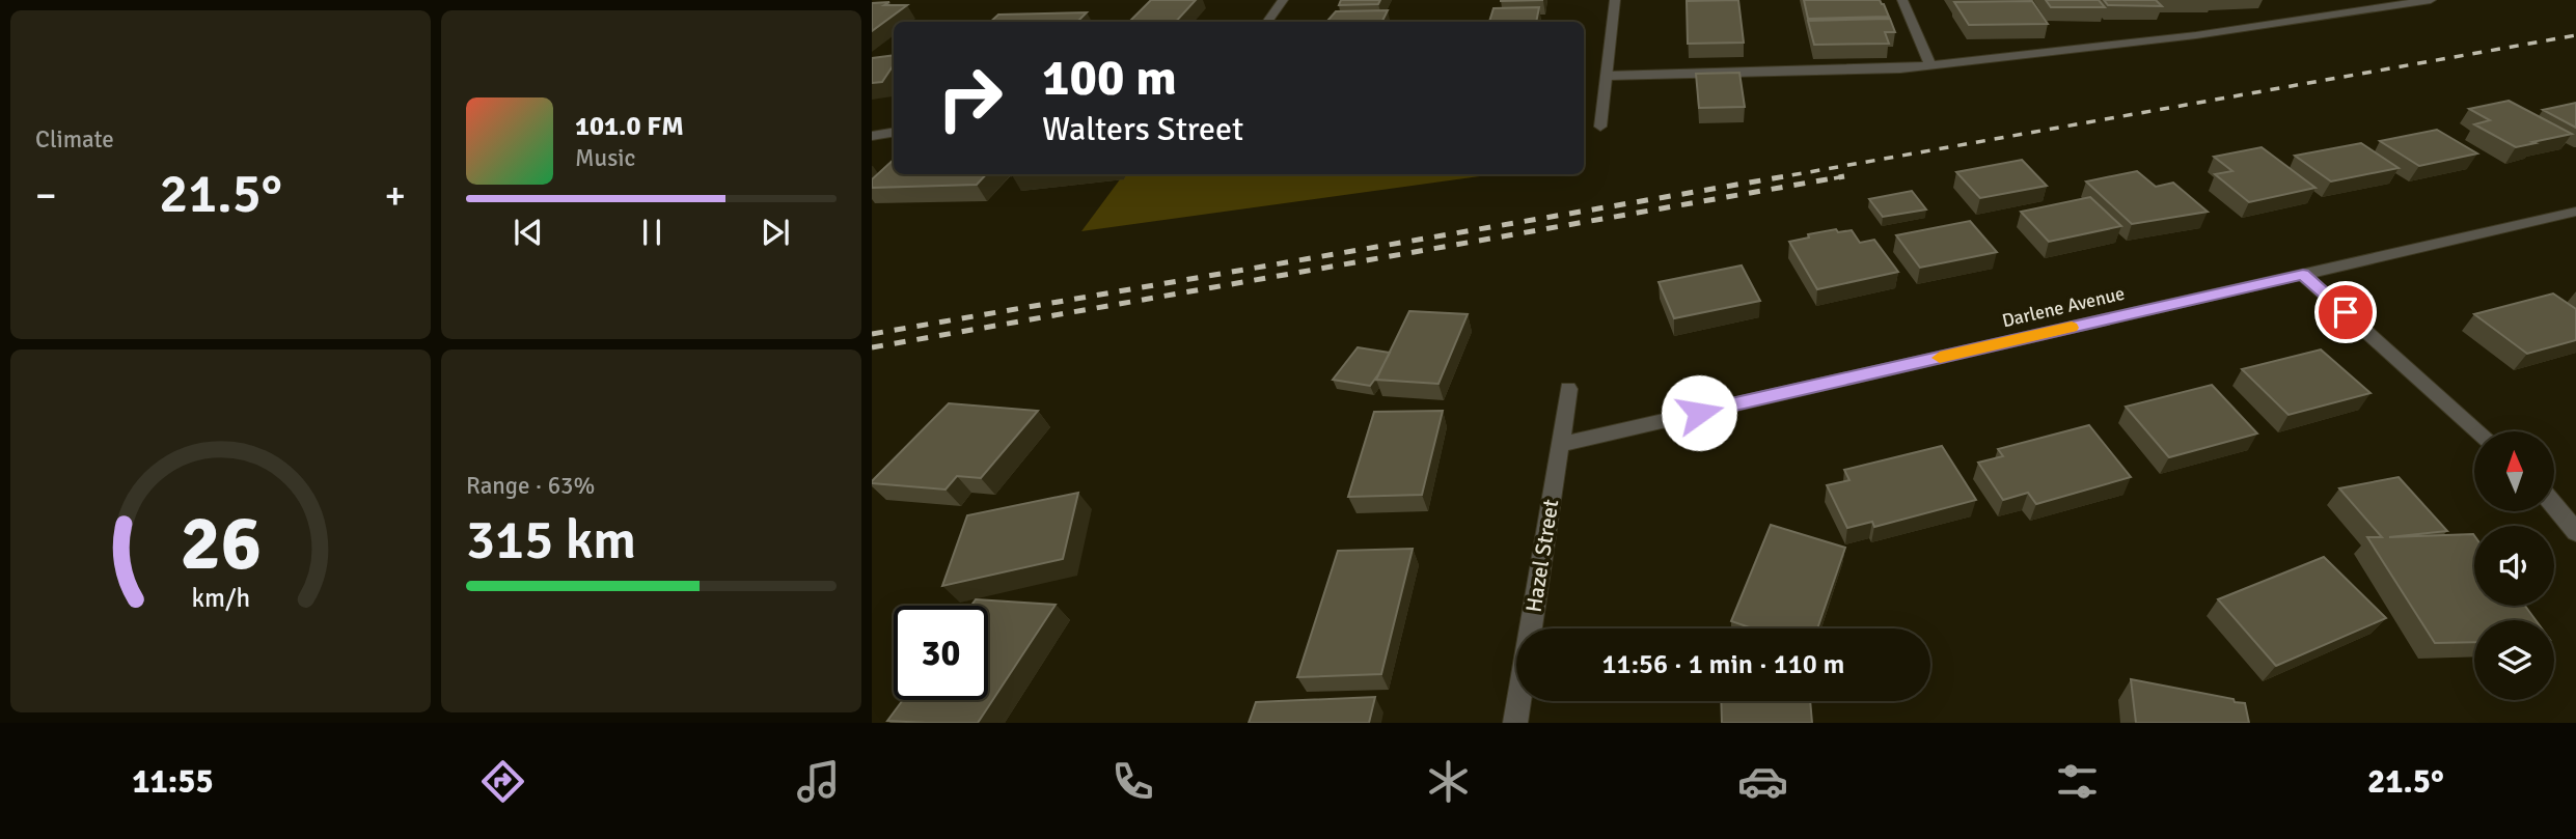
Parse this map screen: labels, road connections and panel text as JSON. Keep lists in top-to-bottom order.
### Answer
{
  "streets": {
    "street": ["Darlene Avenue", "Hazel Street"]
  },
  "crossings": [
    ["Darlene Avenue", "Hazel Street"]
  ],
  "north": "top",
  "page": {
    "tile": [
      "Climate",
      ["Range · 63%", "315 km"]
    ],
    "turn": ["100 m", "Walters Street"],
    "song": ["101.0 FM", "Music"],
    "heat": ["−", "21.5°", "+"],
    "limit": "30",
    "trip": "11:56 · 1 min · 110 m",
    "tabs": ["11:55", "21.5°"],
    "gauge": ["26", "km/h"]
  }
}
